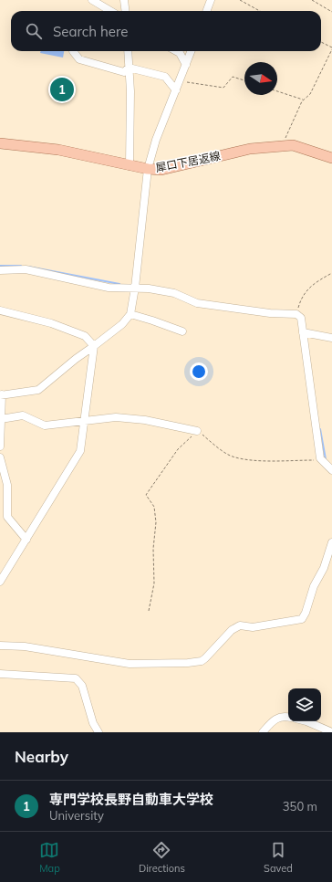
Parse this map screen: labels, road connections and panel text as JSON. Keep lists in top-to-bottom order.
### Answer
{
  "streets": {
    "main road": ["犀口下居返線"]
  },
  "north": "right",
  "page": {
    "search": "Search here",
    "pins": "1",
    "heading": "Nearby",
    "list": [
      {
        "mark": "1",
        "name": "専門学校長野自動車大学校",
        "note": "University",
        "value": "350 m"
      }
    ],
    "nav": ["Map", "Directions", "Saved"]
  }
}
